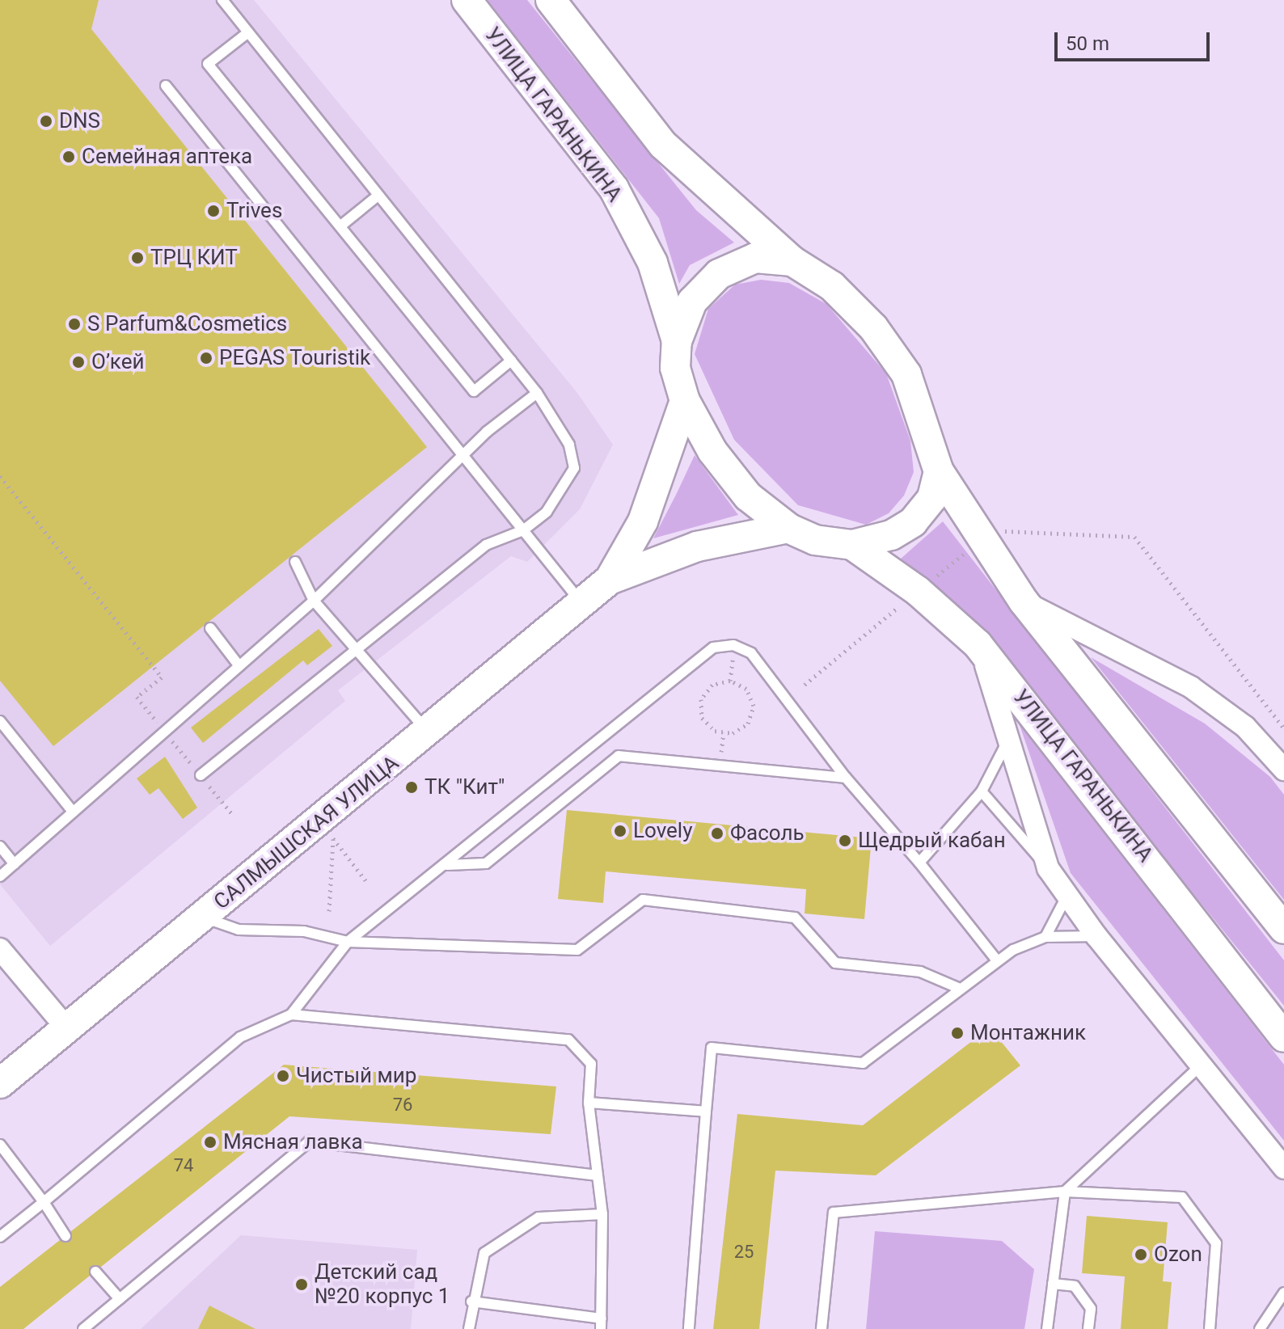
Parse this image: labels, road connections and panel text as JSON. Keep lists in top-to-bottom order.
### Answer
{
  "streets": {
    "main road": ["УЛИЦА ГАРАНЬКИНА", "САЛМЫШСКАЯ УЛИЦА"]
  },
  "places": [
    "DNS",
    "Семейная аптека",
    "Trives",
    "ТРЦ КИТ",
    "S Parfum&Cosmetics",
    "PEGAS Touristik",
    "О’кей",
    "ТК \"Кит\"",
    "Lovely",
    "Фасоль",
    "Щедрый кабан",
    "Монтажник",
    "Чистый мир",
    "Мясная лавка",
    "Ozon",
    "Детский сад №20 корпус 1"
  ],
  "house_numbers": ["76", "74", "25"],
  "scale_bar": "50 m"
}
